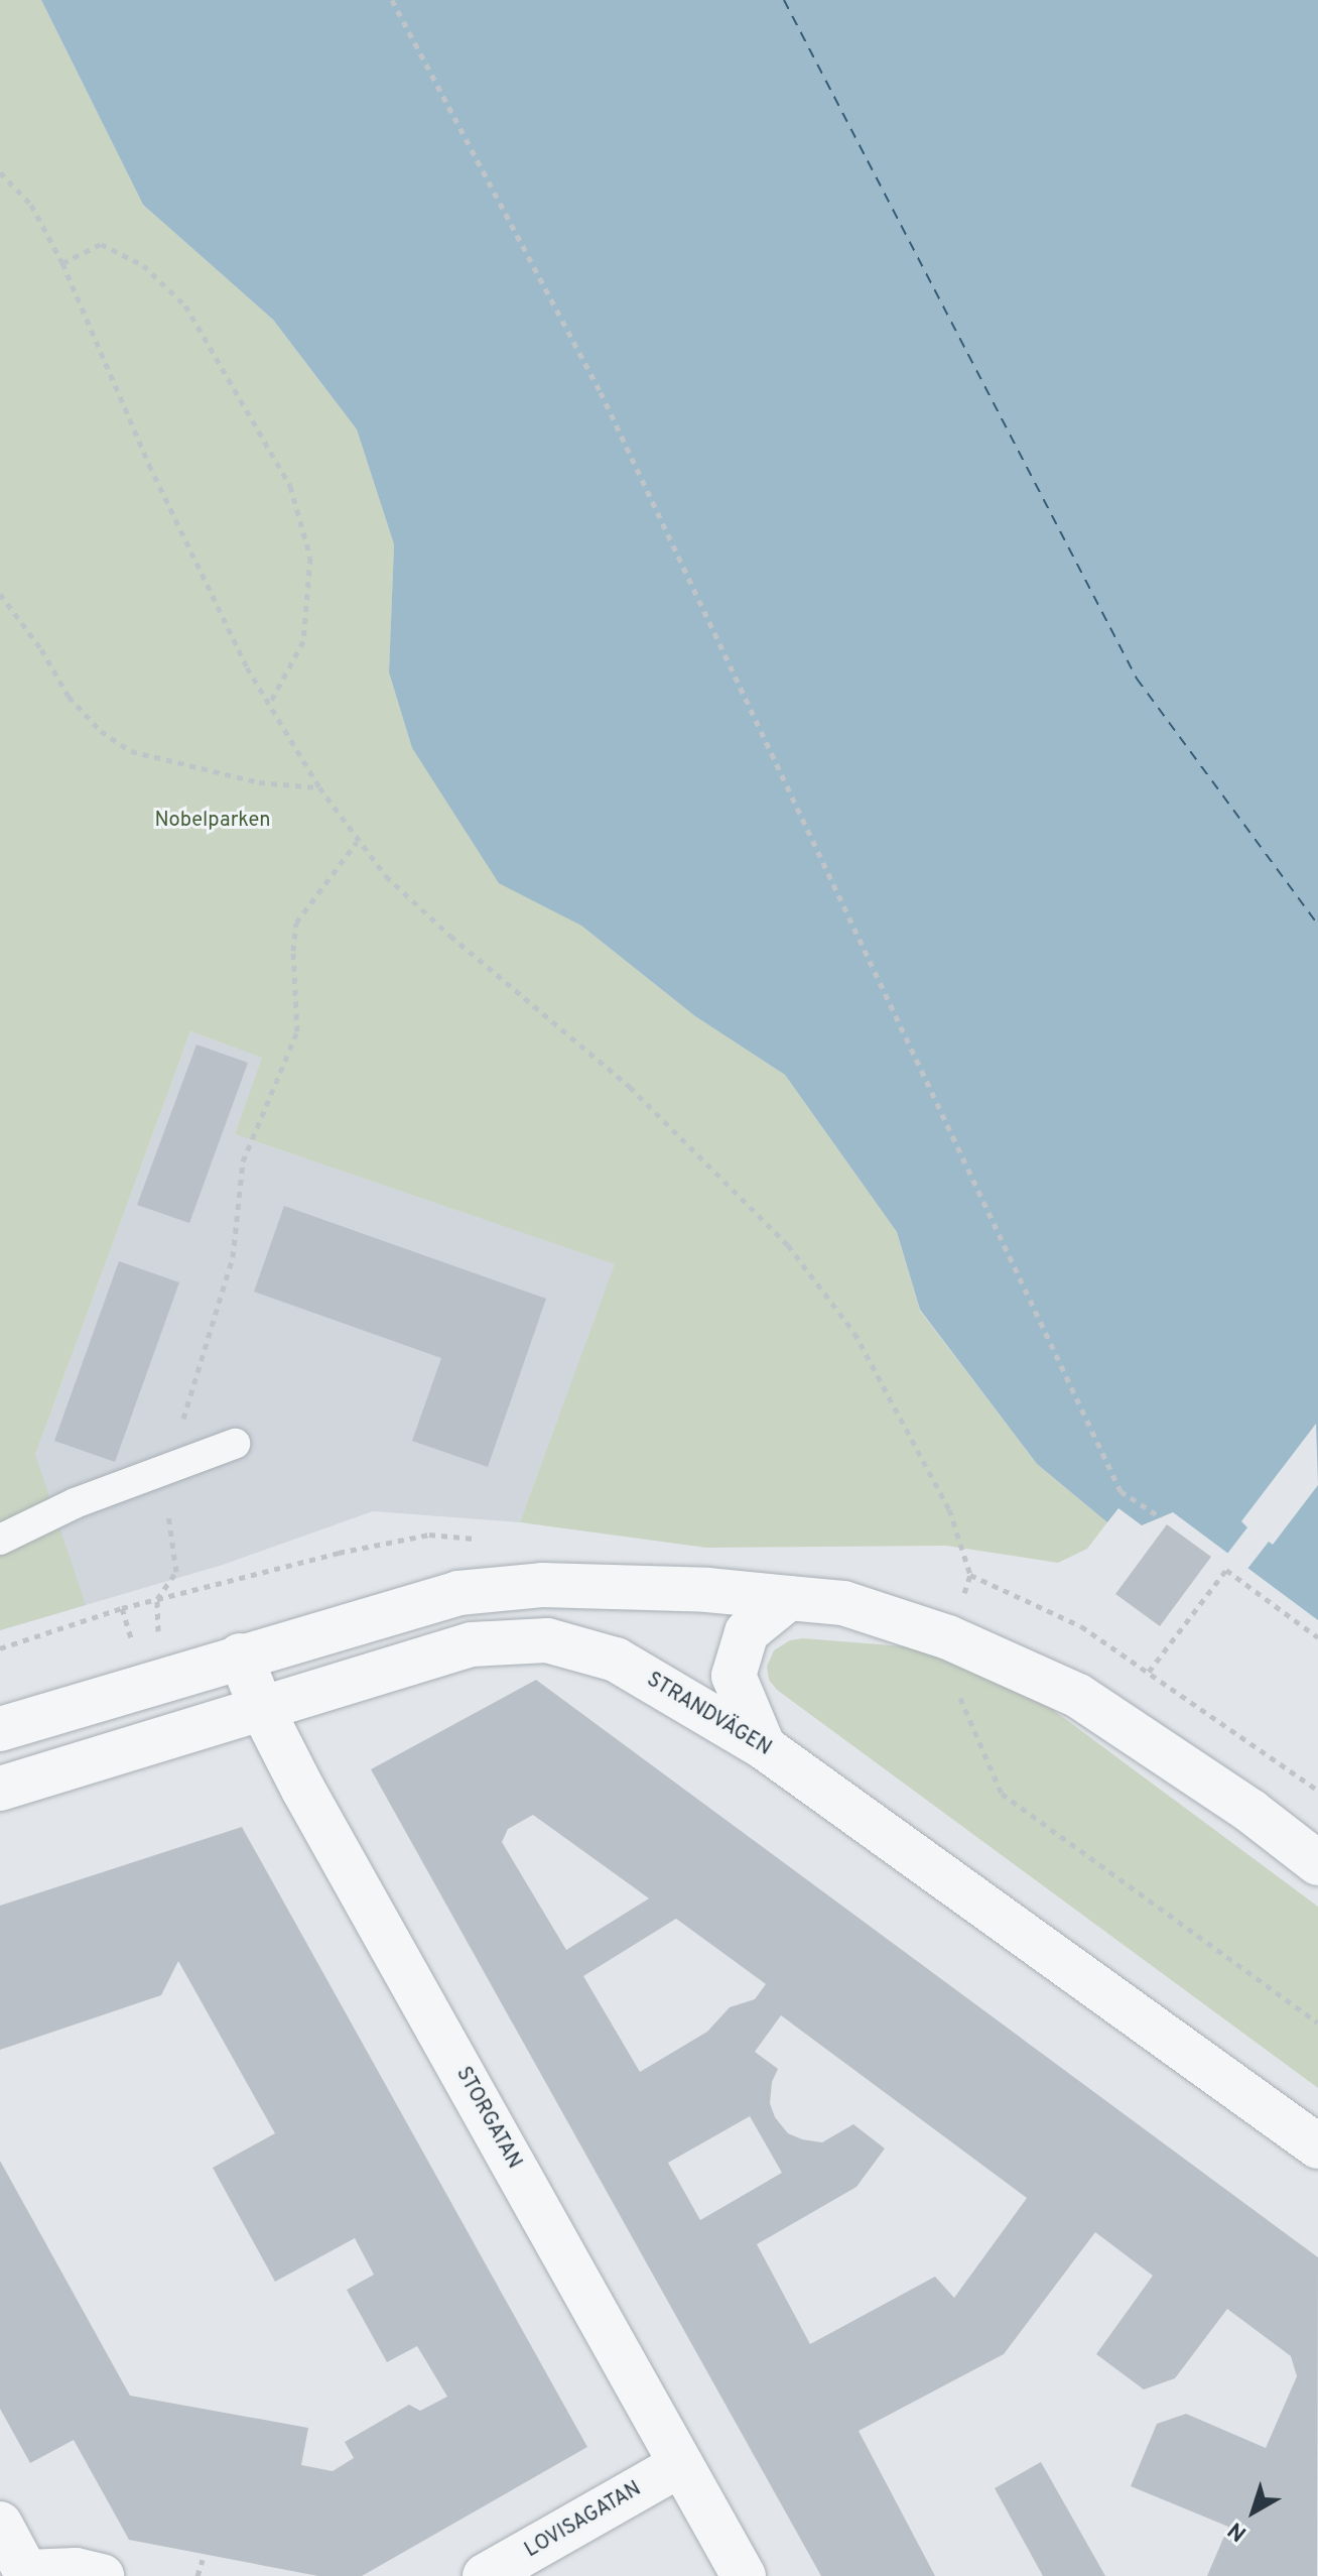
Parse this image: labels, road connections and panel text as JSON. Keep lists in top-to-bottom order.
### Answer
{
  "streets": {
    "street": ["STRANDVÄGEN", "STORGATAN", "LOVISAGATAN"]
  },
  "crossings": [
    ["STRANDVÄGEN", "STORGATAN"],
    ["STORGATAN", "LOVISAGATAN"]
  ],
  "parks": ["Nobelparken"],
  "north": "bottom left"
}
